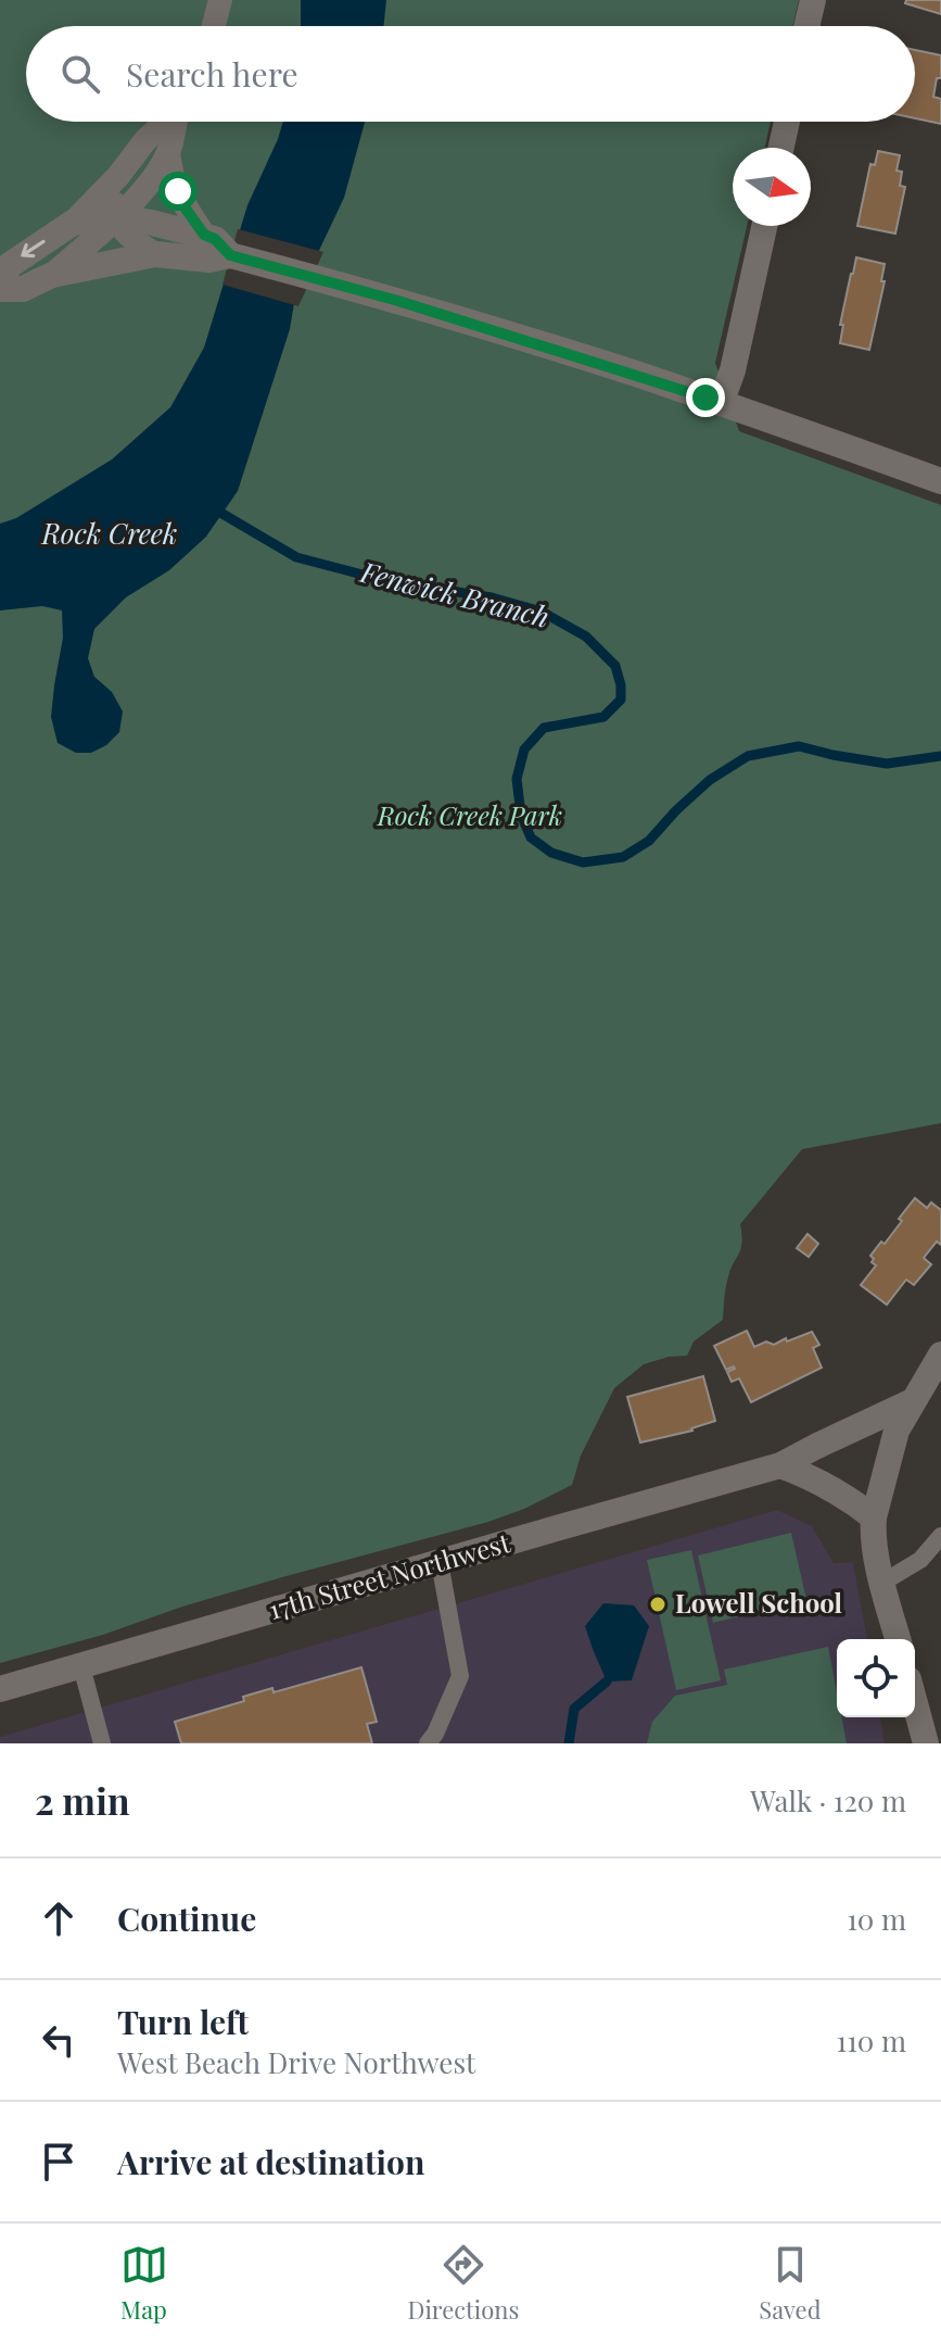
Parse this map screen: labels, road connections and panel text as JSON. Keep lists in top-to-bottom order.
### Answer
{
  "streets": {
    "street": ["17th Street Northwest"]
  },
  "water": ["Rock Creek", "Fenwick Branch"],
  "parks": ["Rock Creek Park"],
  "places": ["Lowell School"],
  "north": "right",
  "page": {
    "search": "Search here",
    "heading": ["2 min", "Walk · 120 m"],
    "list": [
      ["Continue", "10 m"],
      ["Turn left", "West Beach Drive Northwest", "110 m"],
      "Arrive at destination"
    ],
    "nav": ["Map", "Directions", "Saved"]
  }
}
